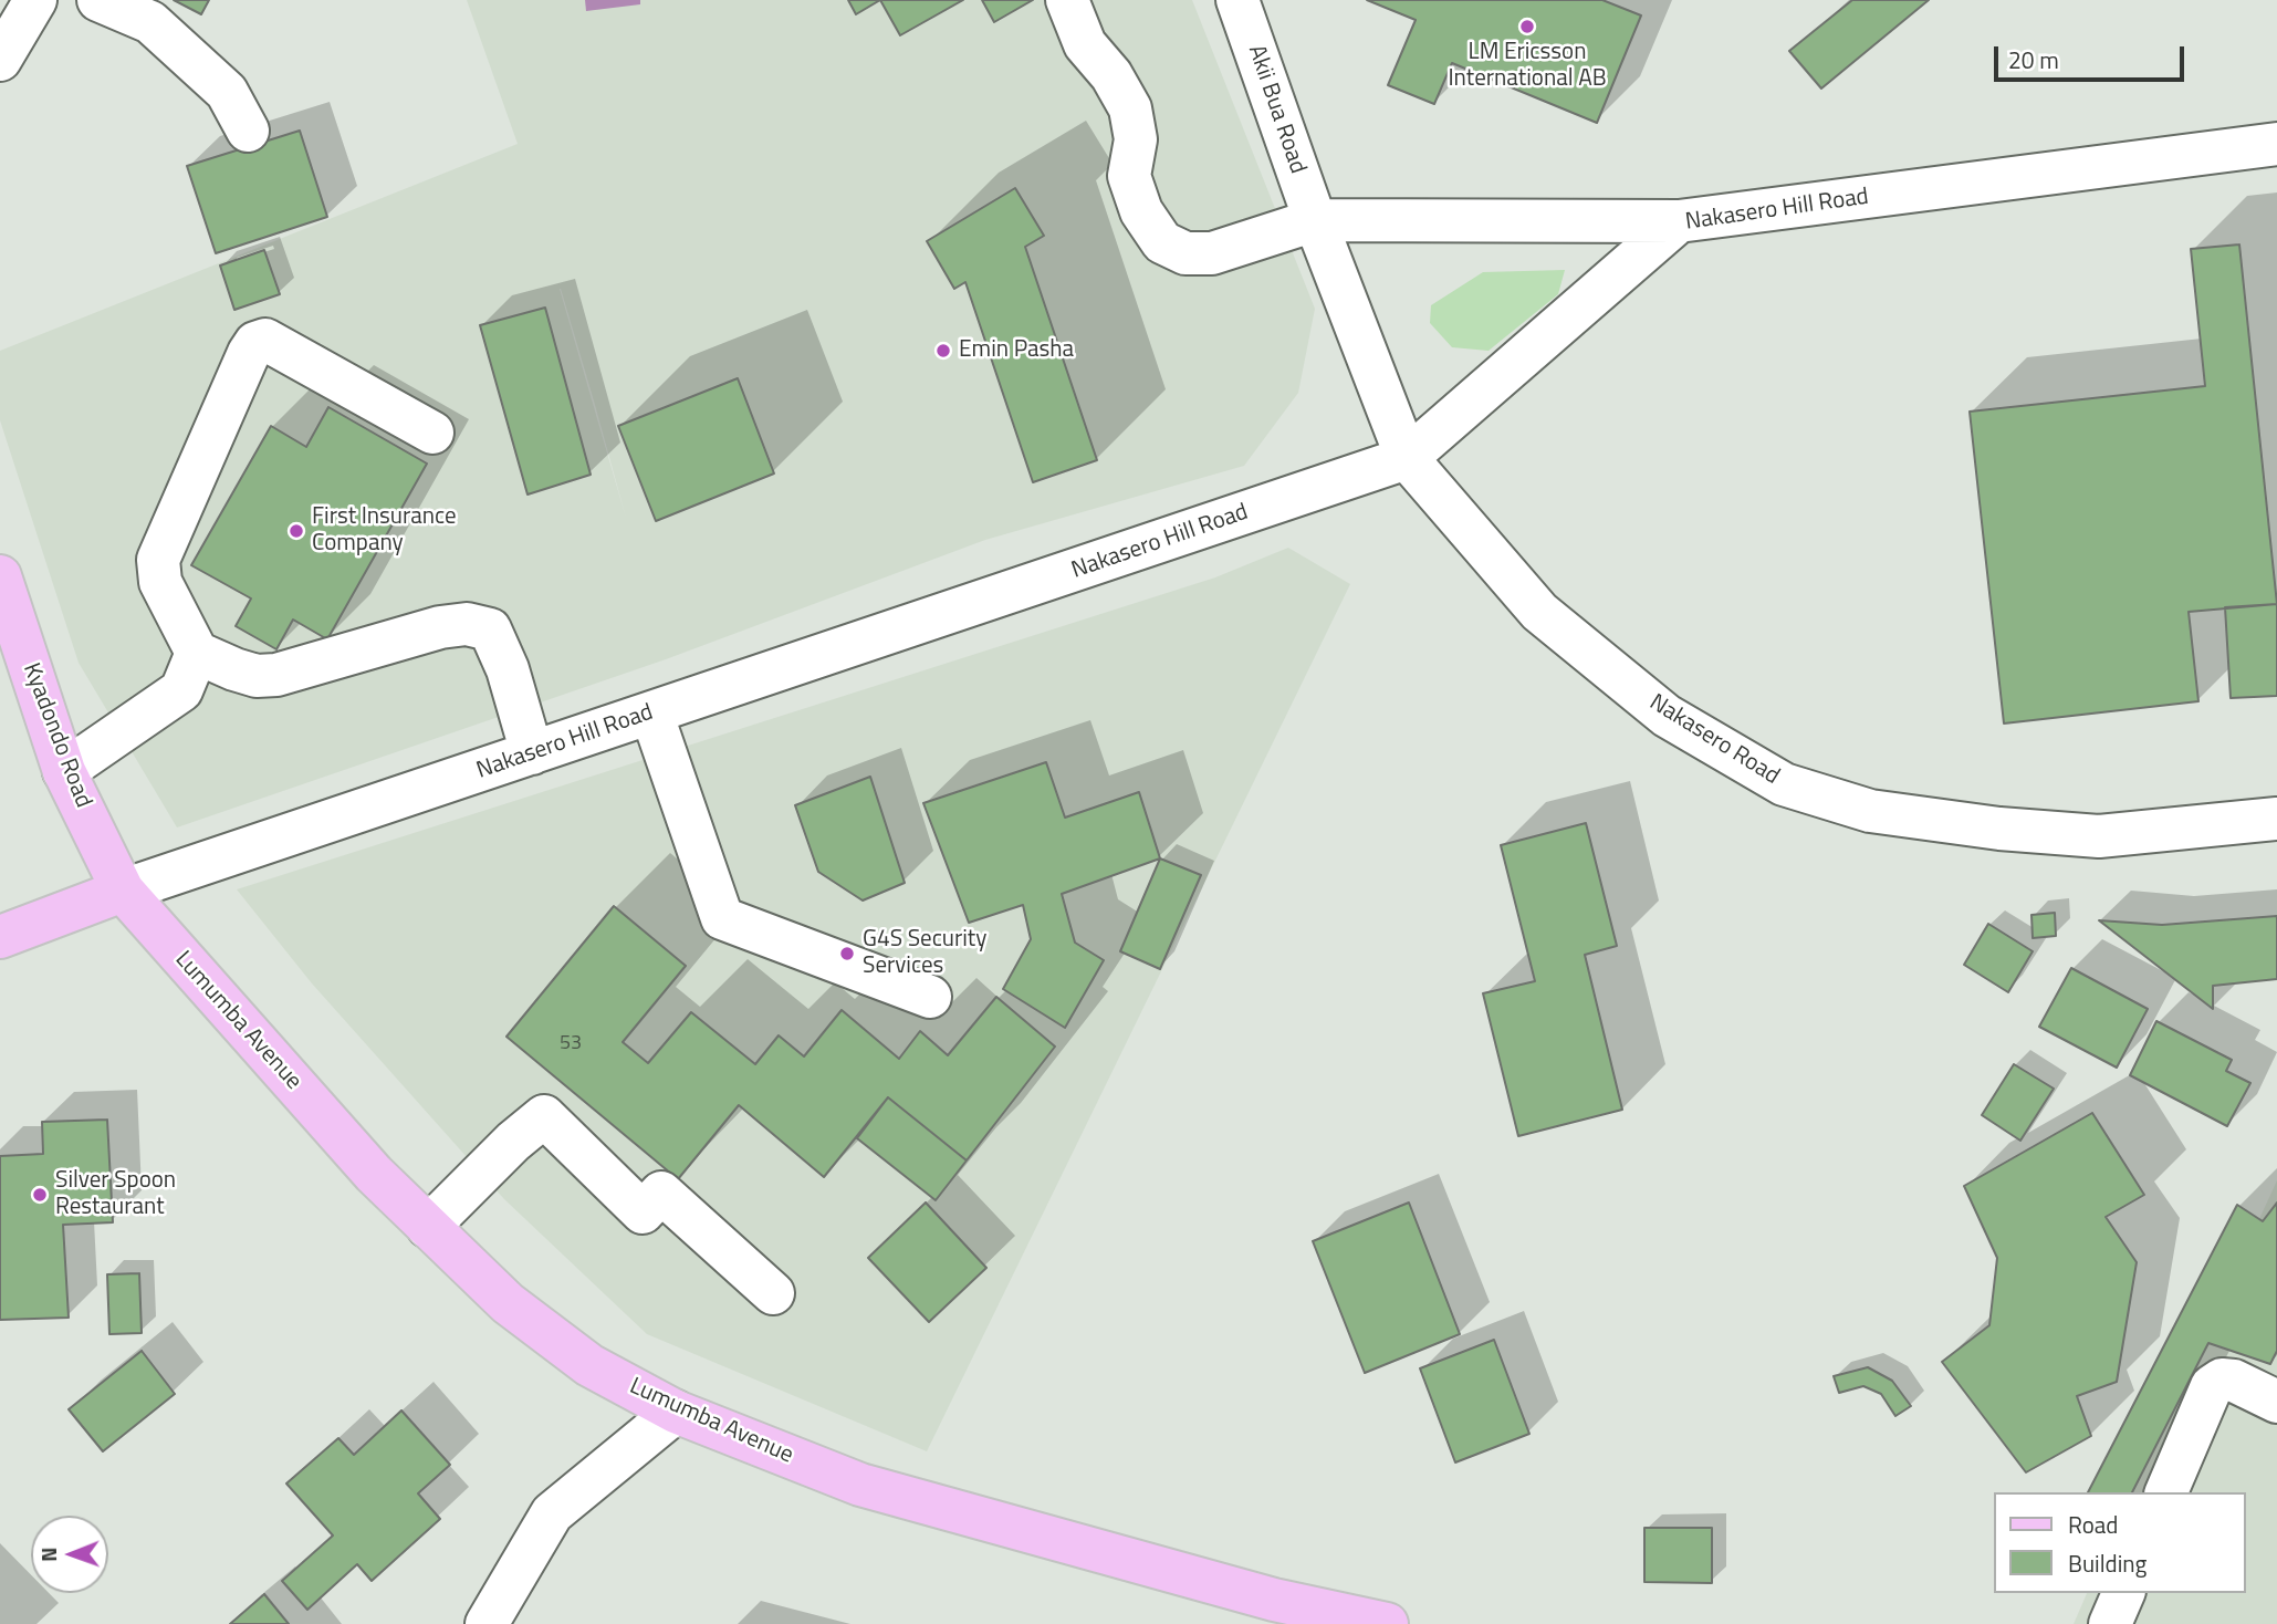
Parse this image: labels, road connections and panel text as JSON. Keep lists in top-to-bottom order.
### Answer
{
  "streets": {
    "main road": ["Nakasero Hill Road", "Kyadondo Road", "Lumumba Avenue"],
    "street": ["Akii Bua Road", "Nakasero Road"]
  },
  "crossings": [
    ["Akii Bua Road", "Nakasero Road"],
    ["Nakasero Hill Road", "Kyadondo Road"],
    ["Nakasero Hill Road", "Nakasero Road"],
    ["Nakasero Hill Road", "Lumumba Avenue"],
    ["Kyadondo Road", "Lumumba Avenue"]
  ],
  "places": [
    "LM Ericsson International AB",
    "Emin Pasha",
    "First Insurance Company",
    "G4S Security Services",
    "Silver Spoon Restaurant"
  ],
  "house_numbers": ["53"],
  "legend": ["Road", "Building"],
  "scale_bar": "20 m",
  "north": "left"
}
